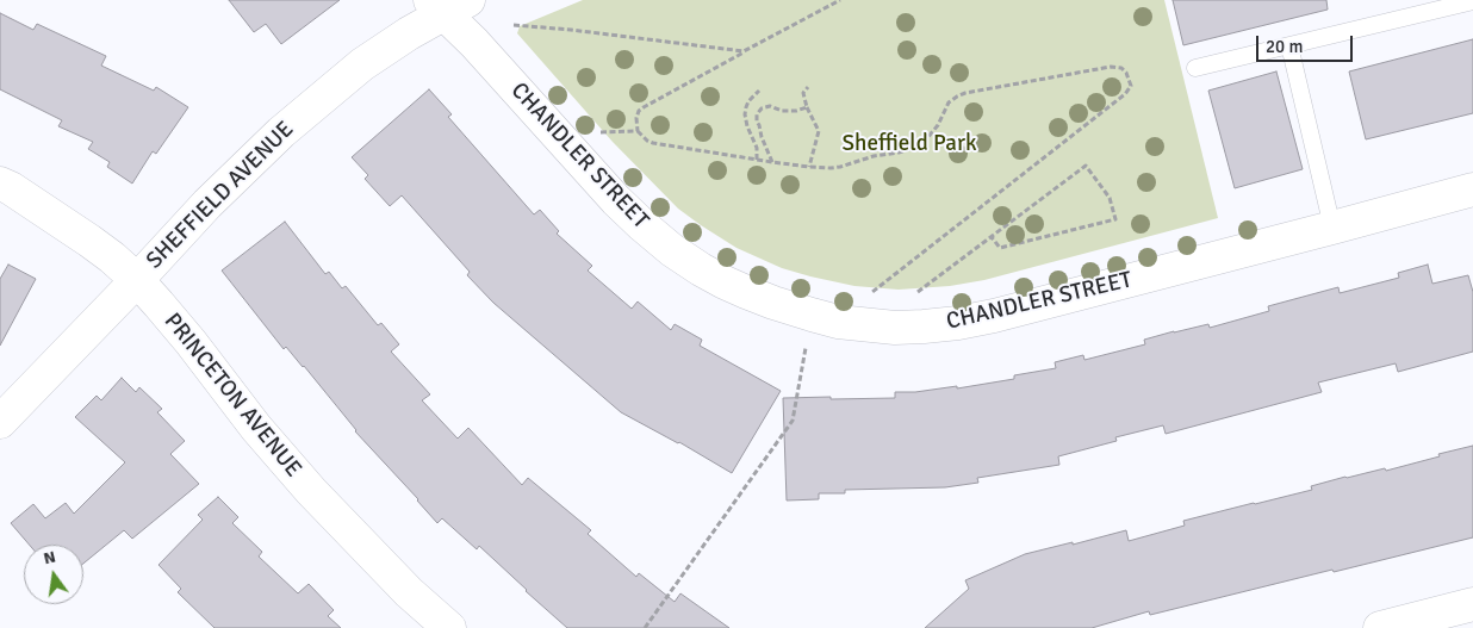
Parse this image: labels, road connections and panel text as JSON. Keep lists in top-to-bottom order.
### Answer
{
  "streets": {
    "street": ["CHANDLER STREET", "SHEFFIELD AVENUE", "PRINCETON AVENUE"]
  },
  "crossings": [
    ["CHANDLER STREET", "SHEFFIELD AVENUE"],
    ["SHEFFIELD AVENUE", "PRINCETON AVENUE"]
  ],
  "parks": ["Sheffield Park"],
  "scale_bar": "20 m",
  "north": "top"
}
